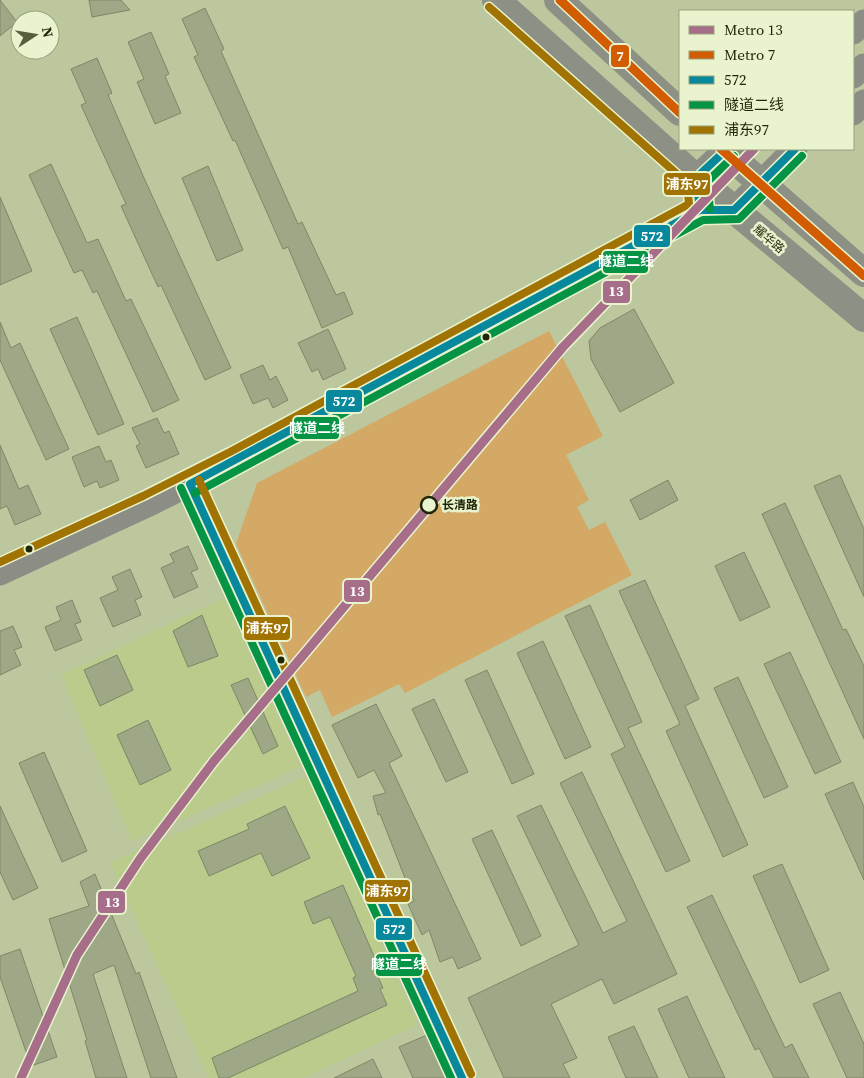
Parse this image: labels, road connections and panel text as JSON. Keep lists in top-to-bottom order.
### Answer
{
  "streets": {
    "main road": ["耀华路"]
  },
  "places": ["长清路"],
  "lines": [
    "metro line 7",
    "transit line 浦东97",
    "metro line 13",
    "transit line 572",
    "transit line 隧道二线"
  ],
  "legend": [
    "Metro 13",
    "Metro 7",
    "572",
    "隧道二线",
    "浦东97"
  ],
  "north": "right"
}
